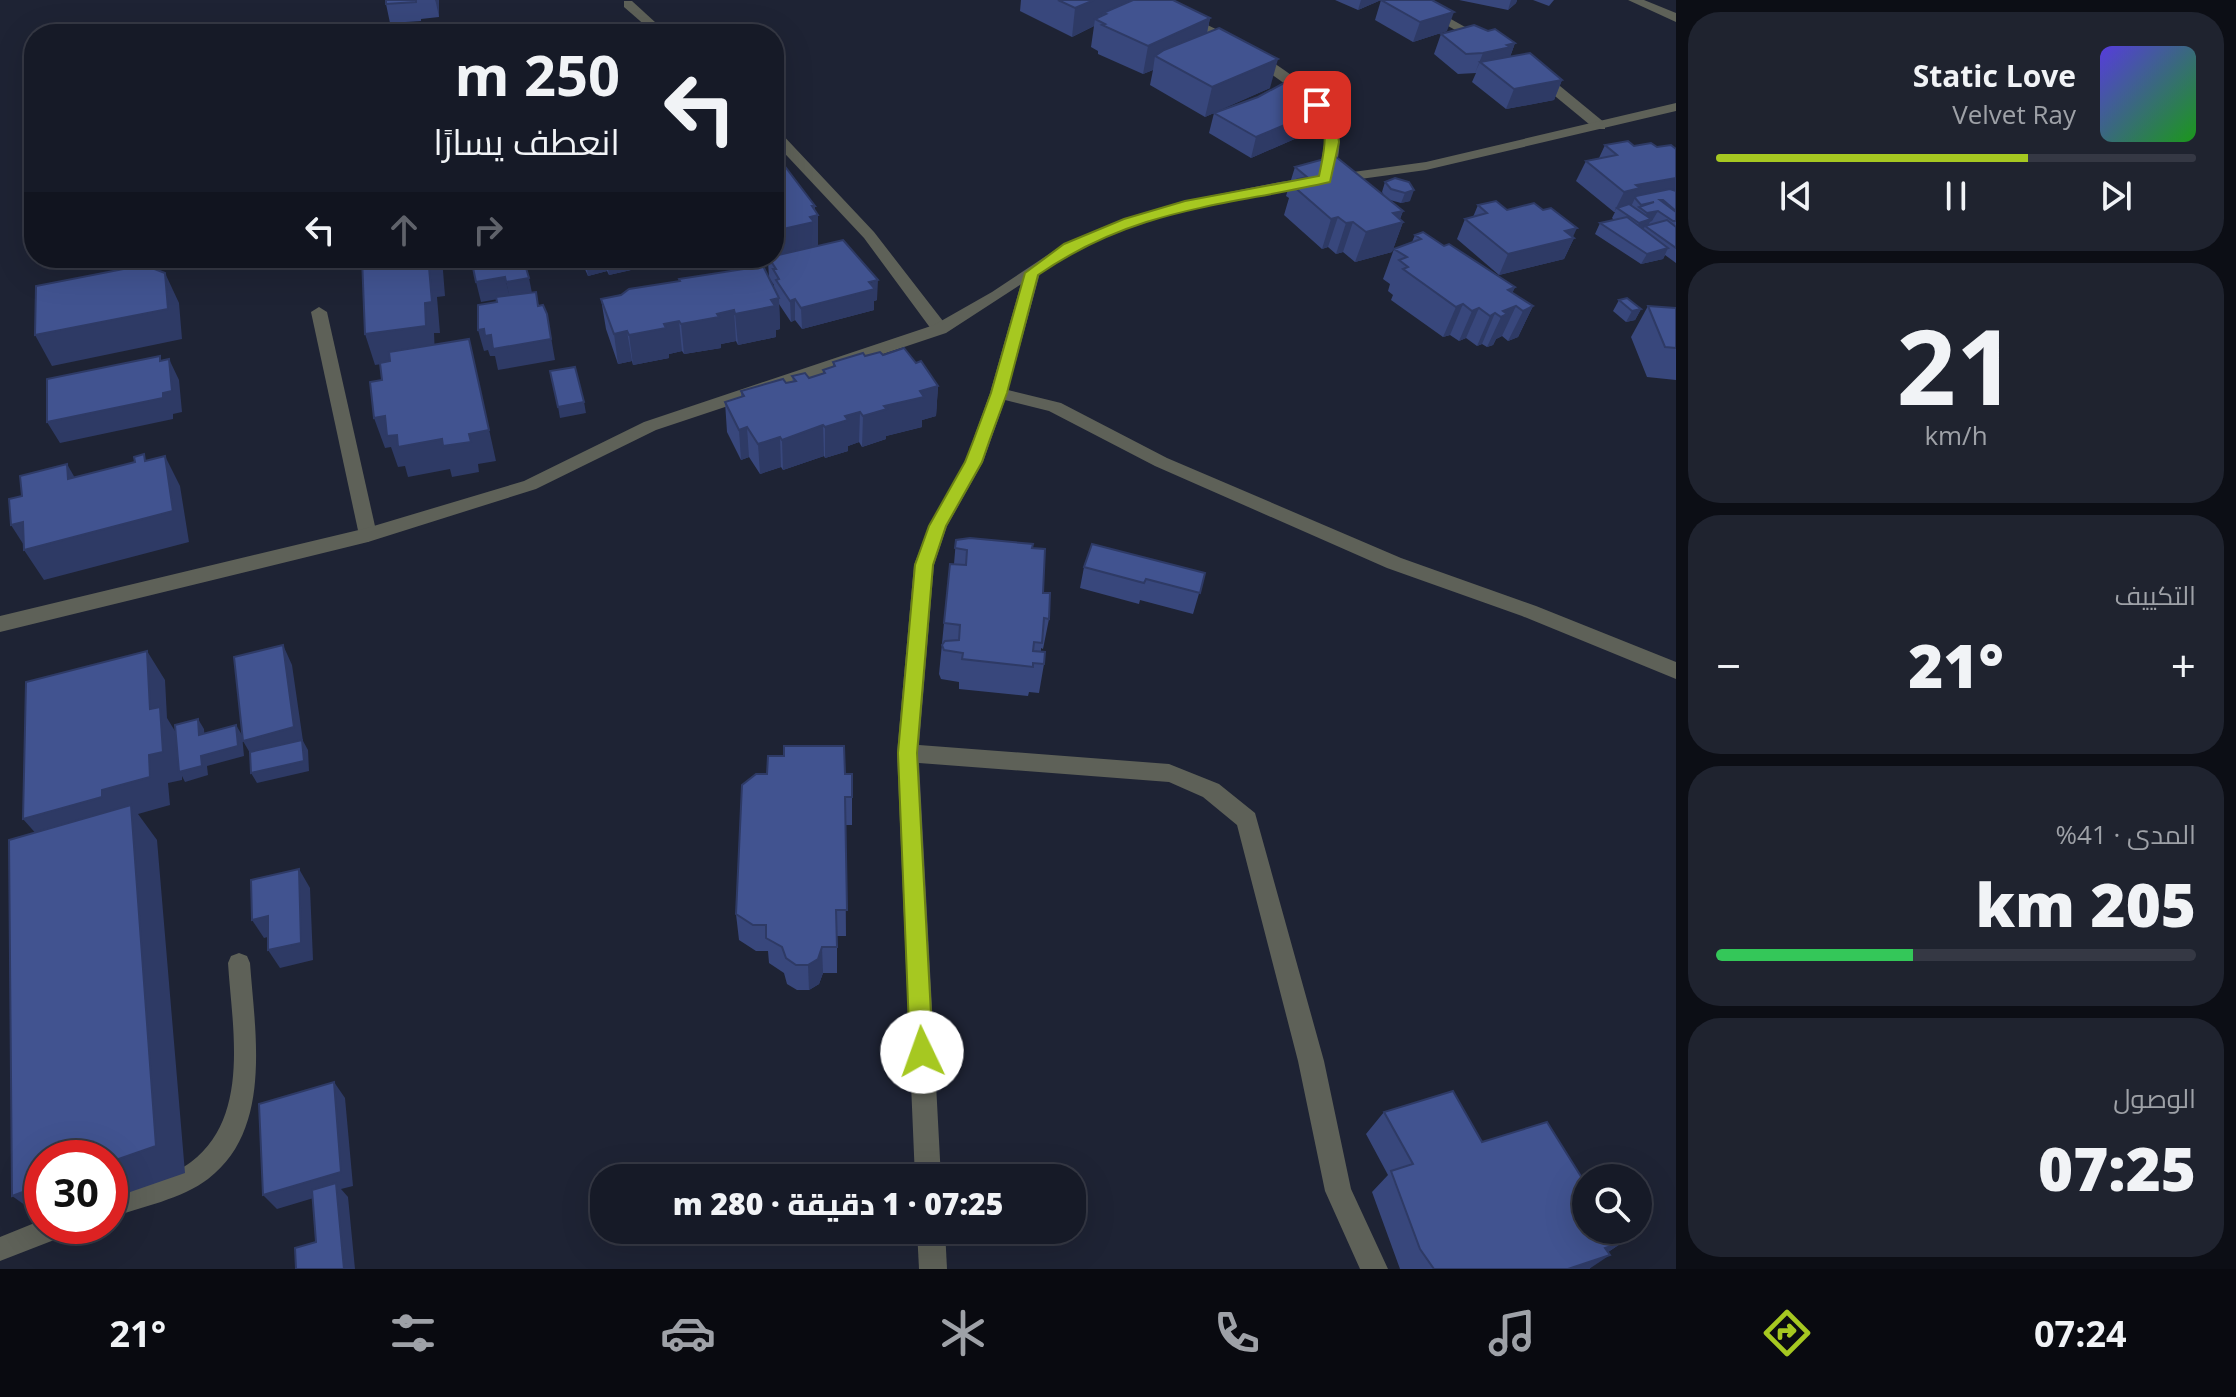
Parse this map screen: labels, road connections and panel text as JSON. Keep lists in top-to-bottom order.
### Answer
{
  "page": {
    "turn": ["250 m", "انعطف يسارًا"],
    "song": ["Static Love", "Velvet Ray"],
    "tile": [
      ["21", "km/h"],
      "التكييف",
      ["المدى · 41%", "205 km"],
      ["الوصول", "07:25"]
    ],
    "heat": ["−", "21°", "+"],
    "limit": "30",
    "trip": "07:25 · 1 دقيقة · 280 m",
    "tabs": ["07:24", "21°"]
  }
}
